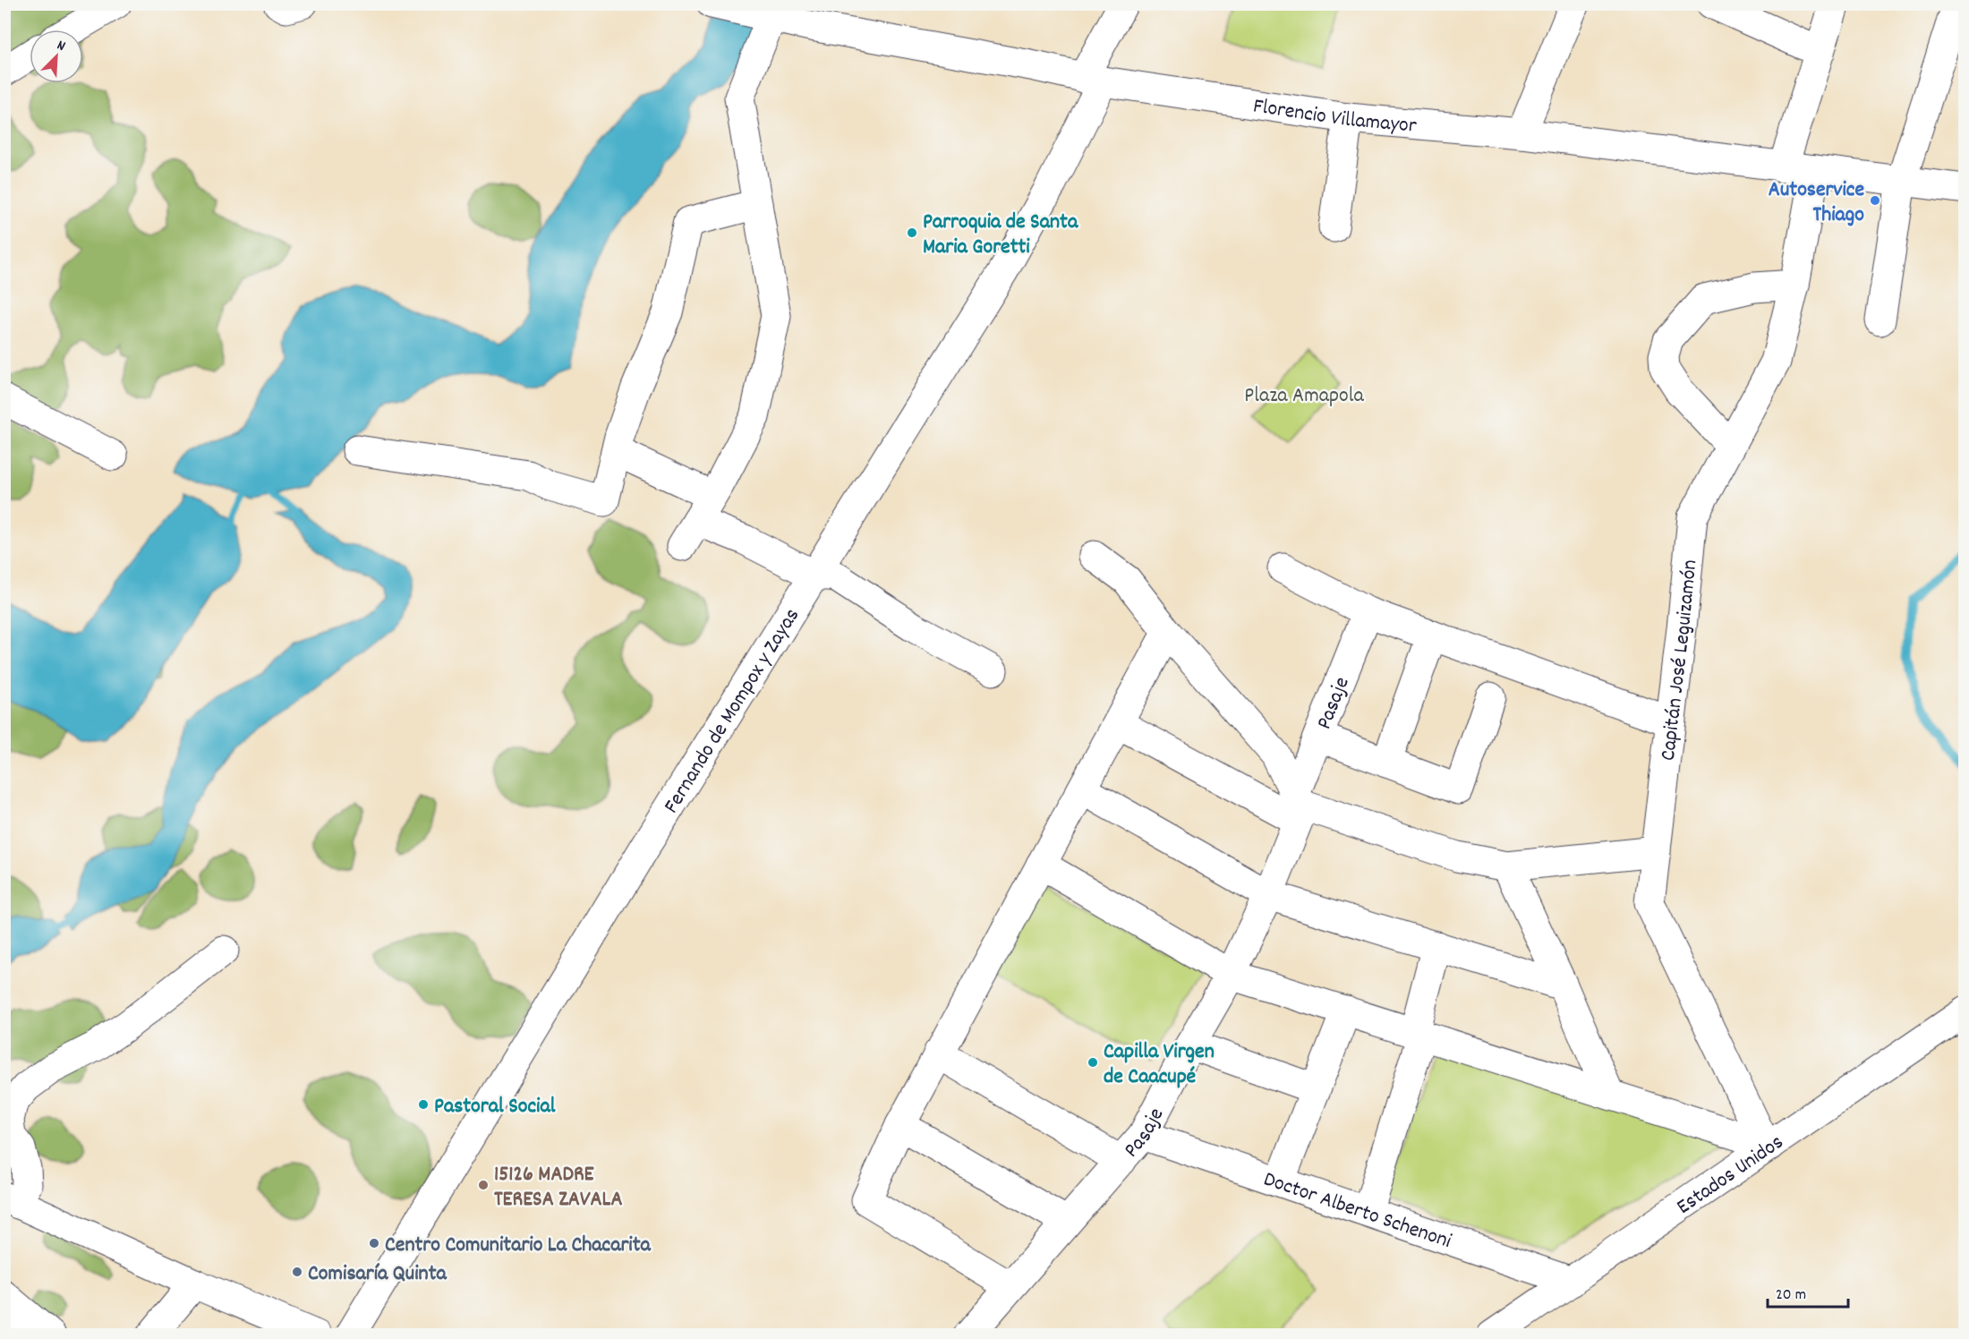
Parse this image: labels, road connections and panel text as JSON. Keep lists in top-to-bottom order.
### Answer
{
  "streets": {
    "street": [
      "Florencio Villamayor",
      "Capitán José Leguizamón",
      "Pasaje",
      "Fernando de Mompox y Zayas",
      "Estados Unidos",
      "Doctor Alberto Schenoni"
    ]
  },
  "crossings": [
    ["Florencio Villamayor", "Capitán José Leguizamón"],
    ["Florencio Villamayor", "Fernando de Mompox y Zayas"],
    ["Capitán José Leguizamón", "Estados Unidos"],
    ["Pasaje", "Doctor Alberto Schenoni"],
    ["Estados Unidos", "Doctor Alberto Schenoni"]
  ],
  "parks": ["Plaza Amapola"],
  "places": [
    "Autoservice Thiago",
    "Parroquia de Santa Maria Goretti",
    "Capilla Virgen de Caacupé",
    "Pastoral Social",
    "15126 MADRE TERESA ZAVALA",
    "Centro Comunitario La Chacarita",
    "Comisaría Quinta"
  ],
  "scale_bar": "20 m",
  "north": "top right"
}
